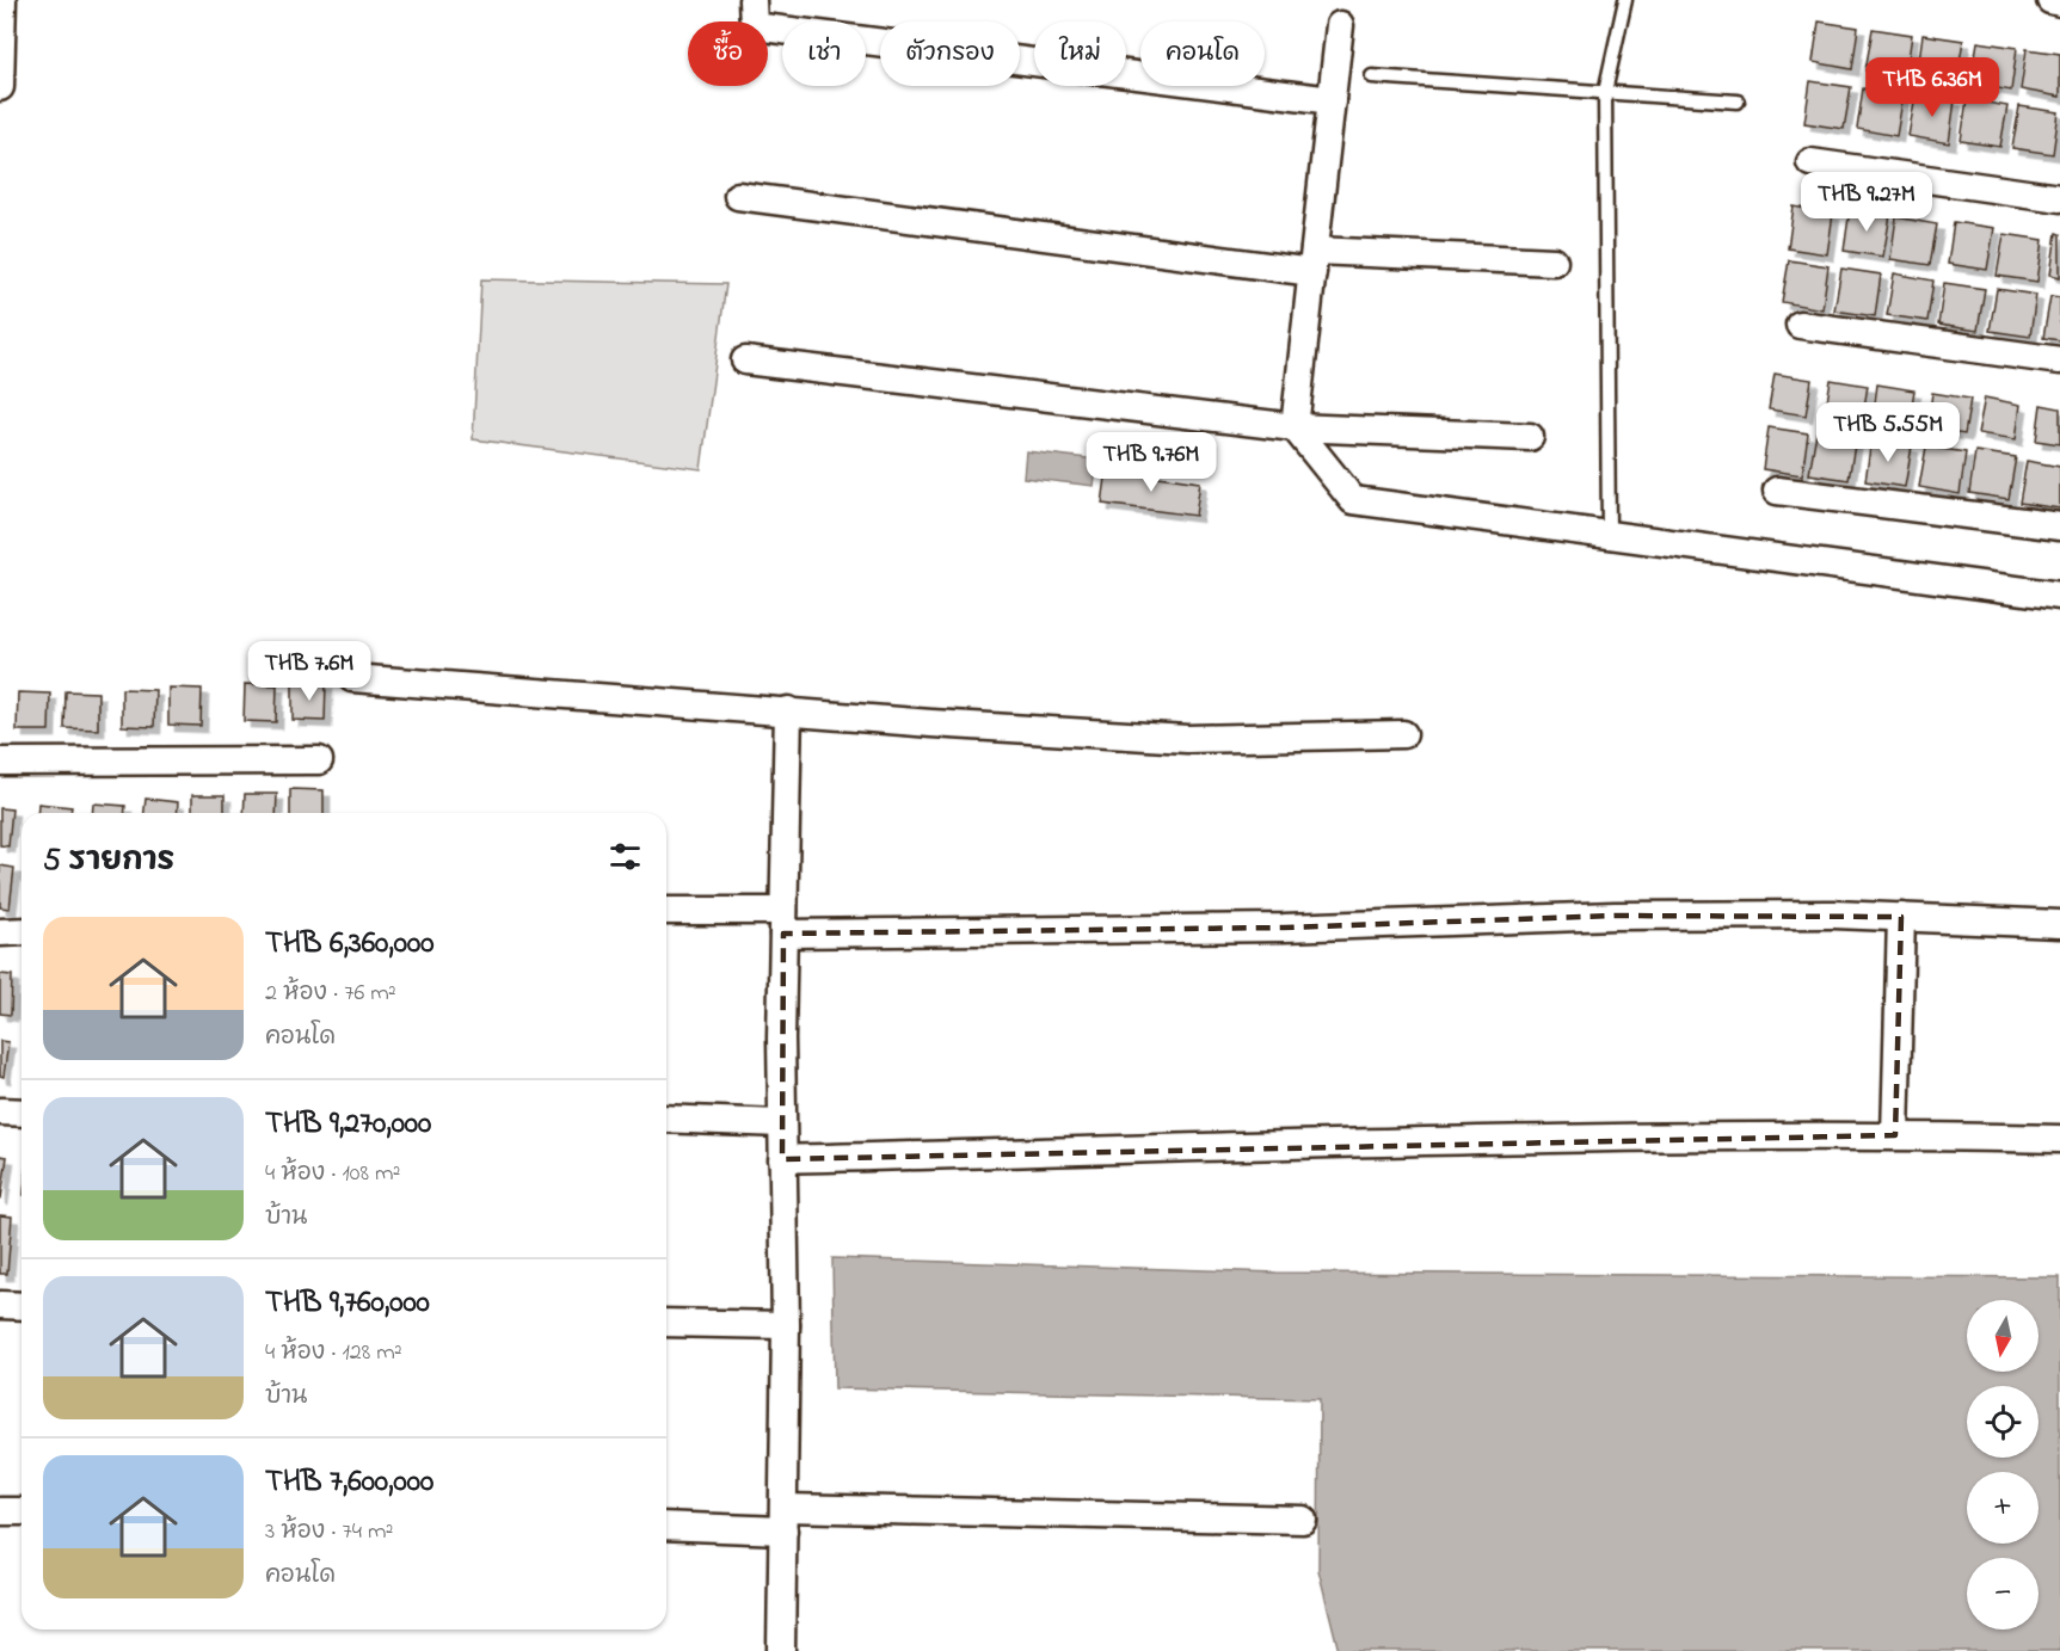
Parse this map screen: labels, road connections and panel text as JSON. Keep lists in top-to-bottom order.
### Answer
{
  "north": "bottom",
  "page": {
    "chip": [
      "ซื้อ",
      "เช่า",
      "ตัวกรอง",
      "ใหม่",
      "คอนโด"
    ],
    "price": [
      "THB 6.36M",
      "THB 9.27M",
      "THB 5.55M",
      "THB 9.76M",
      "THB 7.6M"
    ],
    "heading": "5 รายการ",
    "list": [
      {
        "name": "THB 6,360,000",
        "note": "2 ห้อง · 76 m² · คอนโด"
      },
      {
        "name": "THB 9,270,000",
        "note": "4 ห้อง · 108 m² · บ้าน"
      },
      {
        "name": "THB 9,760,000",
        "note": "4 ห้อง · 128 m² · บ้าน"
      },
      {
        "name": "THB 7,600,000",
        "note": "3 ห้อง · 74 m² · คอนโด"
      }
    ],
    "map_buttons": ["+", "−"]
  }
}
